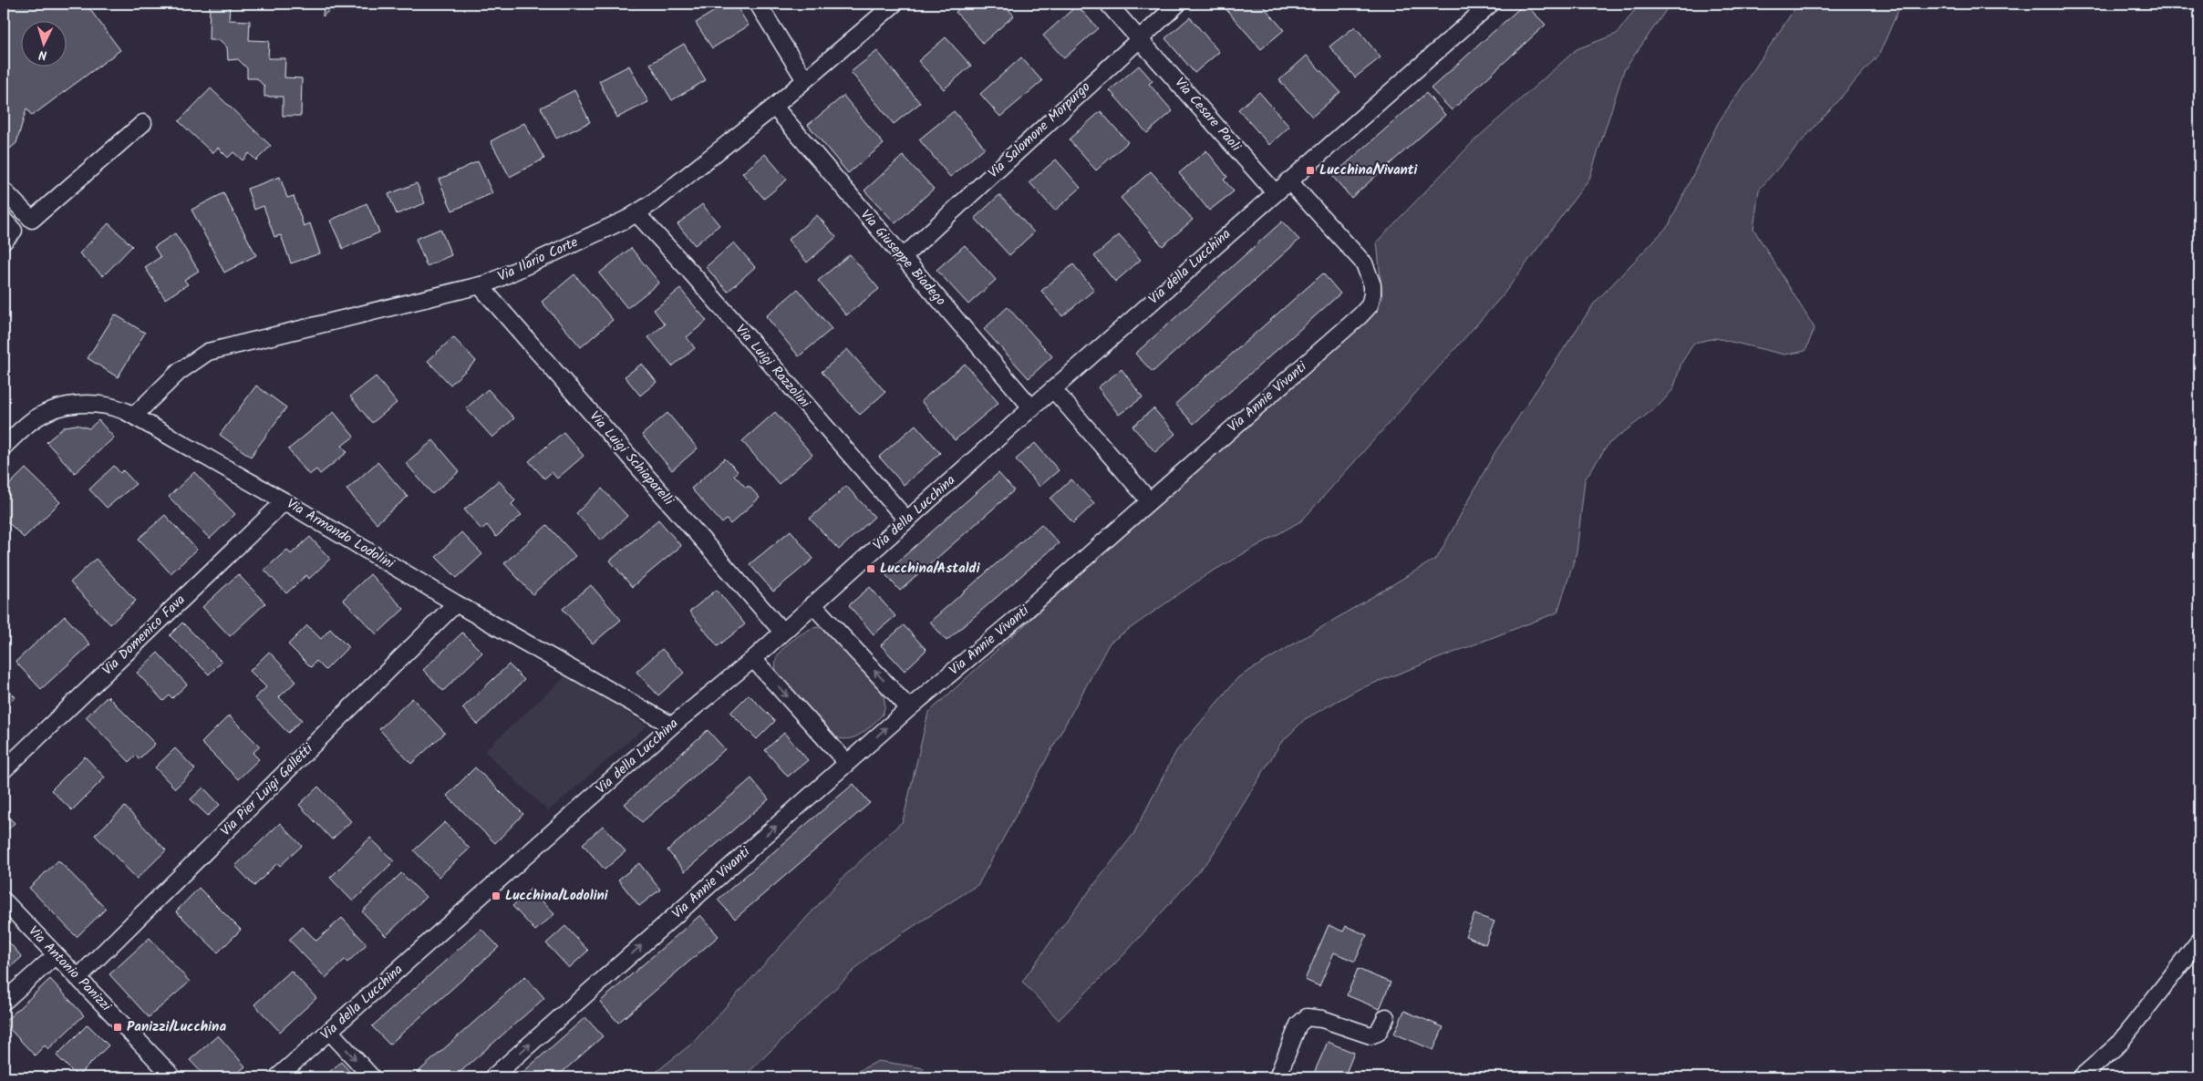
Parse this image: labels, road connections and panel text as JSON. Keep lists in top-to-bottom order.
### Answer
{
  "streets": {
    "street": [
      "Via Cesare Paoli",
      "Via Salomone Morpurgo",
      "Via Giuseppe Biadego",
      "Via Ilario Corte",
      "Via della Lucchina",
      "Via Luigi Razzolini",
      "Via Annie Vivanti",
      "Via Luigi Schiaparelli",
      "Via Armando Lodolini",
      "Via Domenico Fava",
      "Via Pier Luigi Galletti",
      "Via Antonio Panizzi"
    ]
  },
  "crossings": [
    ["Via Cesare Paoli", "Via Salomone Morpurgo"],
    ["Via Cesare Paoli", "Via della Lucchina"],
    ["Via Salomone Morpurgo", "Via Giuseppe Biadego"],
    ["Via Giuseppe Biadego", "Via Ilario Corte"],
    ["Via Giuseppe Biadego", "Via della Lucchina"],
    ["Via Ilario Corte", "Via Luigi Razzolini"],
    ["Via Ilario Corte", "Via Luigi Schiaparelli"],
    ["Via Ilario Corte", "Via Armando Lodolini"],
    ["Via della Lucchina", "Via Luigi Razzolini"],
    ["Via della Lucchina", "Via Annie Vivanti"],
    ["Via della Lucchina", "Via Luigi Schiaparelli"],
    ["Via della Lucchina", "Via Armando Lodolini"],
    ["Via Armando Lodolini", "Via Domenico Fava"],
    ["Via Armando Lodolini", "Via Pier Luigi Galletti"],
    ["Via Pier Luigi Galletti", "Via Antonio Panizzi"]
  ],
  "one_way": ["Via Annie Vivanti"],
  "places": {
    "transit": [
      "Lucchina/Vivanti",
      "Lucchina/Astaldi",
      "Lucchina/Lodolini",
      "Panizzi/Lucchina"
    ]
  },
  "north": "bottom"
}
